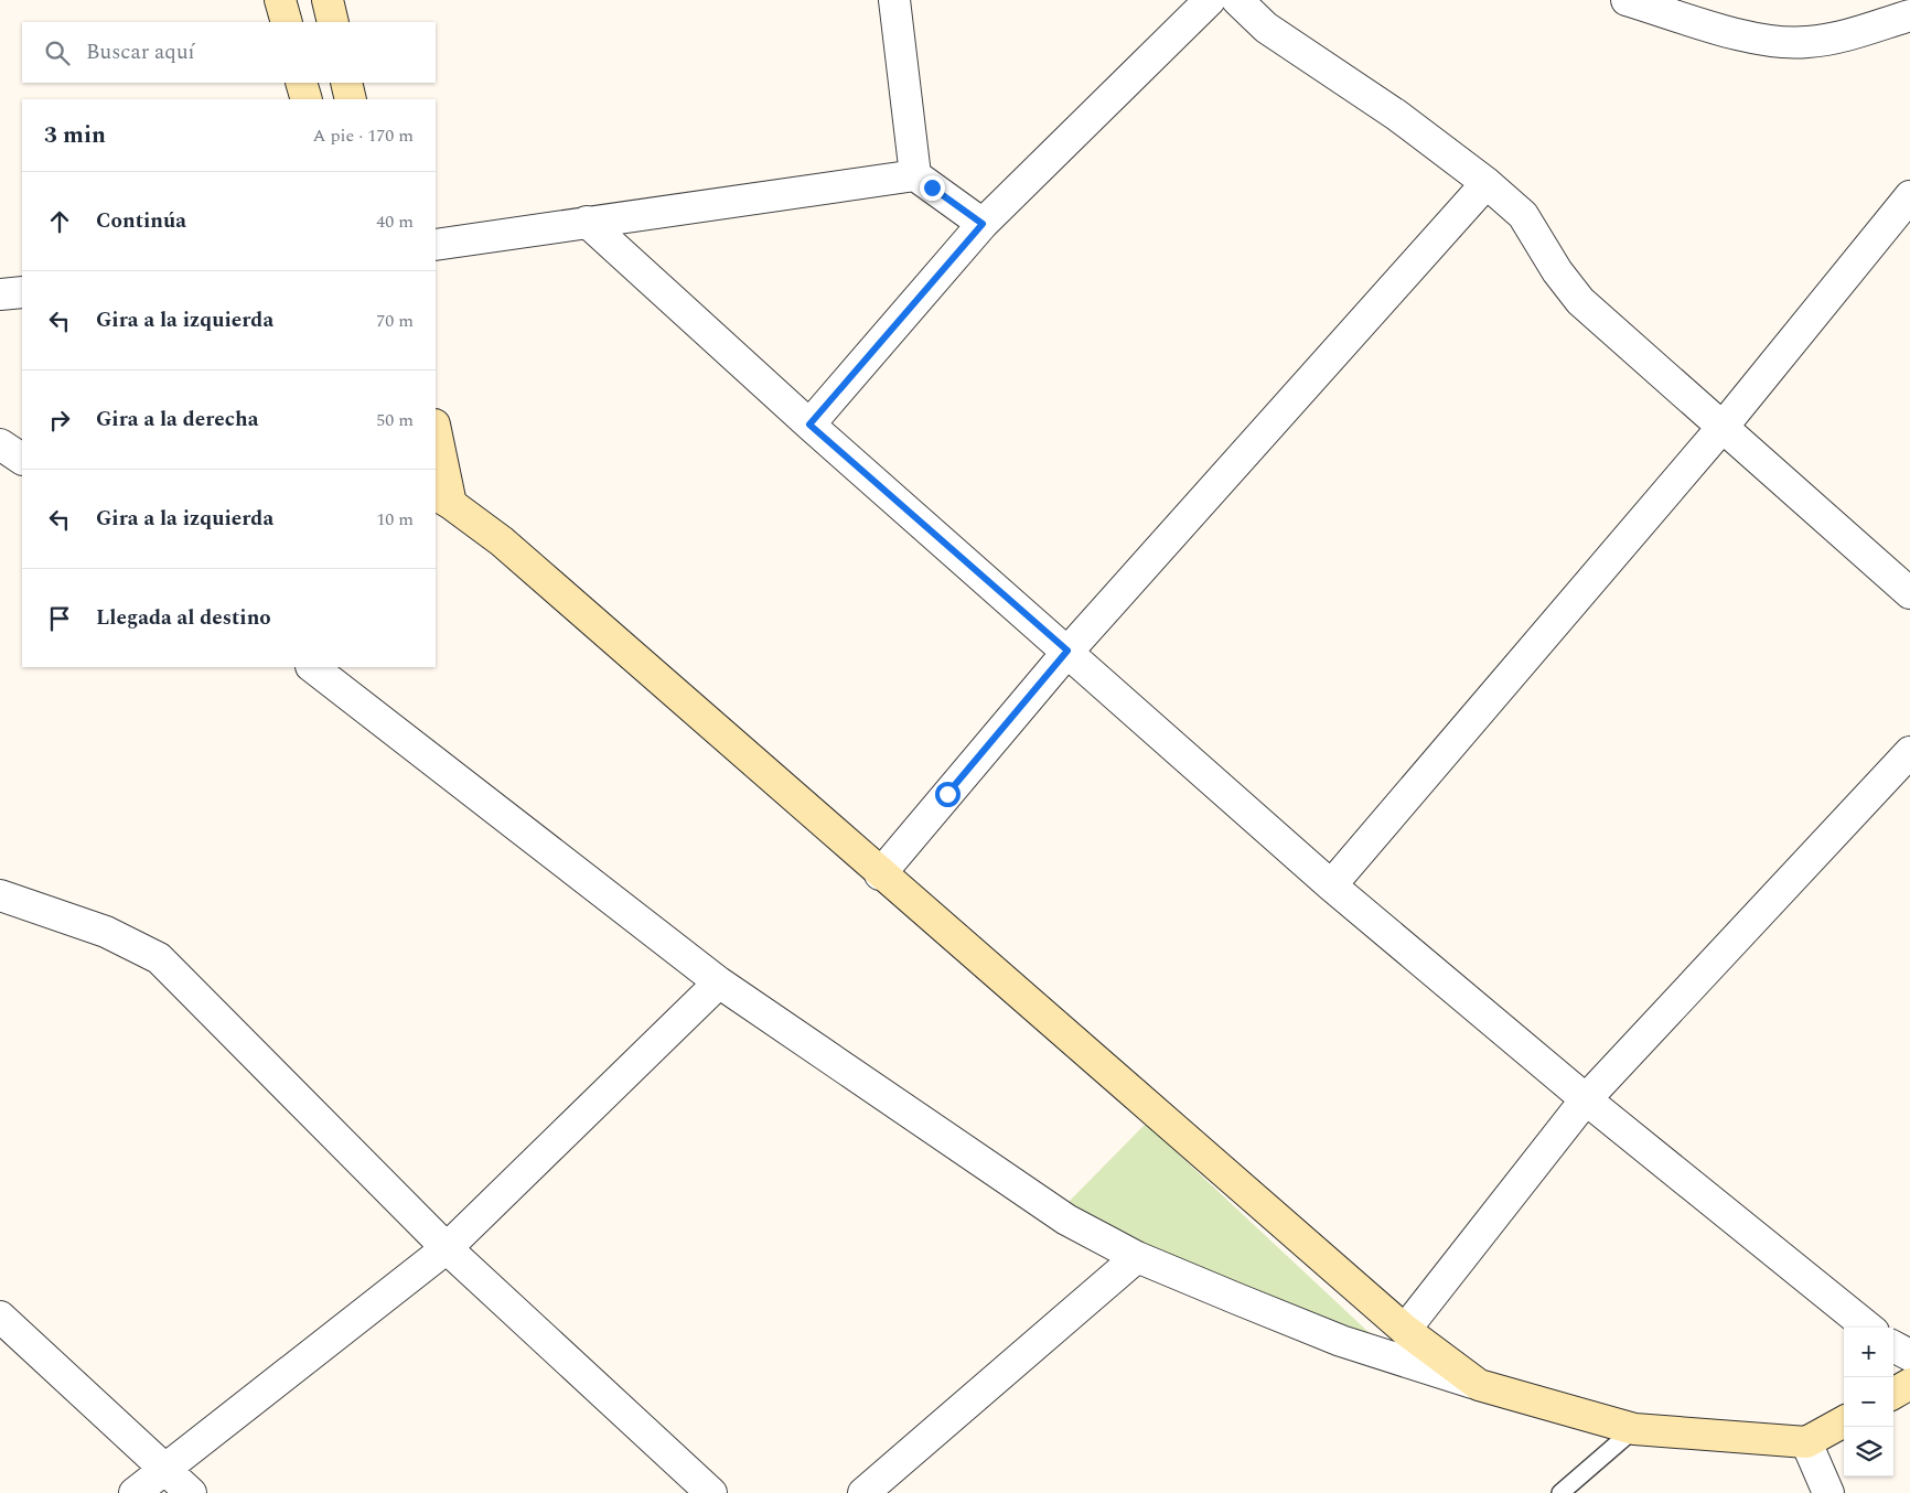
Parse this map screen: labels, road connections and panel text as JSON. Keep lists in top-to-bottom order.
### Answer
{
  "page": {
    "search": "Buscar aquí",
    "heading": ["3 min", "A pie · 170 m"],
    "list": [
      ["Continúa", "40 m"],
      ["Gira a la izquierda", "70 m"],
      ["Gira a la derecha", "50 m"],
      ["Gira a la izquierda", "10 m"],
      "Llegada al destino"
    ],
    "map_buttons": ["+", "−"]
  }
}
